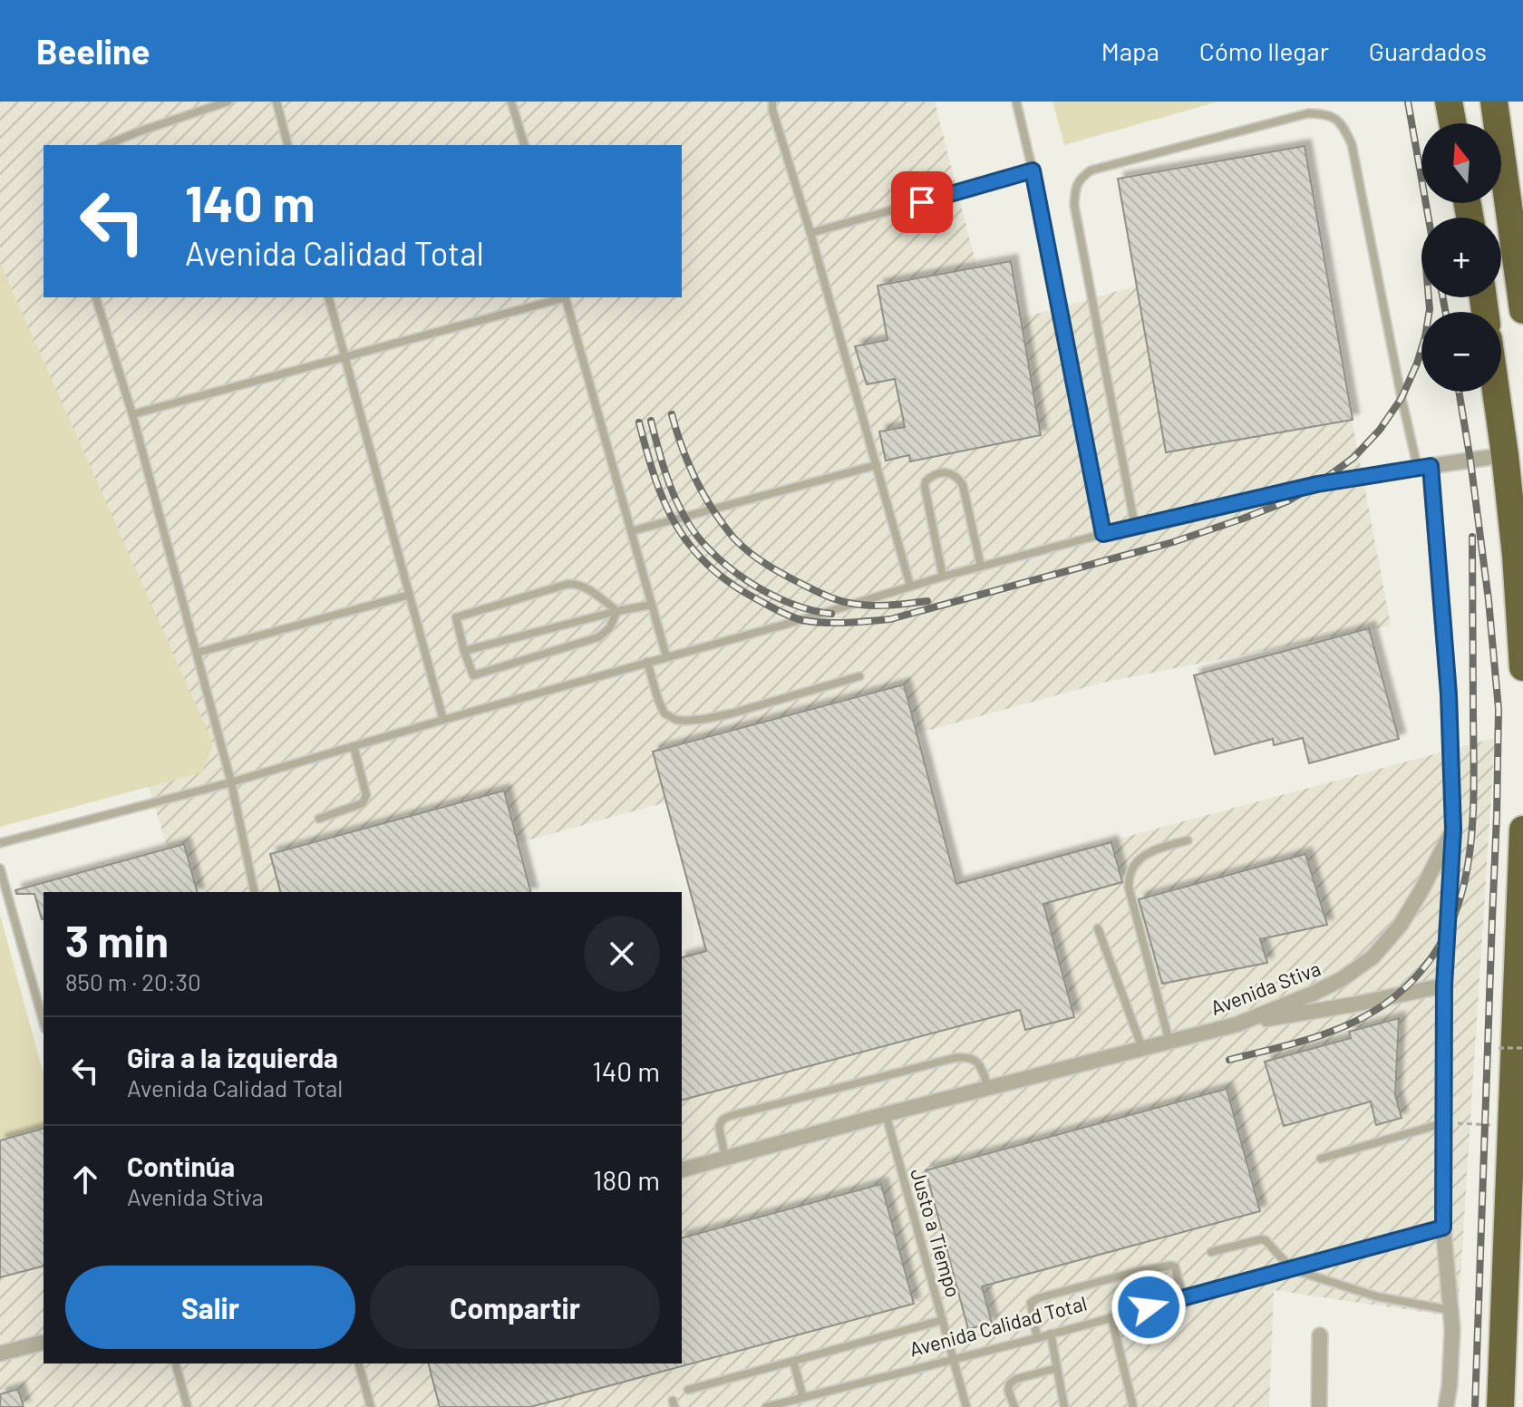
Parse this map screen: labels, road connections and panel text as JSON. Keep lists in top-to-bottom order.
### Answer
{
  "streets": {
    "street": ["Avenida Stiva"],
    "lane": ["Justo a Tiempo", "Avenida Calidad Total"]
  },
  "crossings": [
    ["Avenida Stiva", "Justo a Tiempo"],
    ["Justo a Tiempo", "Avenida Calidad Total"]
  ],
  "north": "top",
  "page": {
    "header": "Beeline",
    "nav": ["Mapa", "Cómo llegar", "Guardados"],
    "map_buttons": ["+", "−"],
    "turn": ["140 m", "Avenida Calidad Total"],
    "heading": ["3 min", "850 m · 20:30"],
    "list": [
      {
        "name": "Gira a la izquierda",
        "note": "Avenida Calidad Total",
        "value": "140 m"
      },
      {
        "name": "Continúa",
        "note": "Avenida Stiva",
        "value": "180 m"
      }
    ],
    "buttons": ["Salir", "Compartir"]
  }
}
